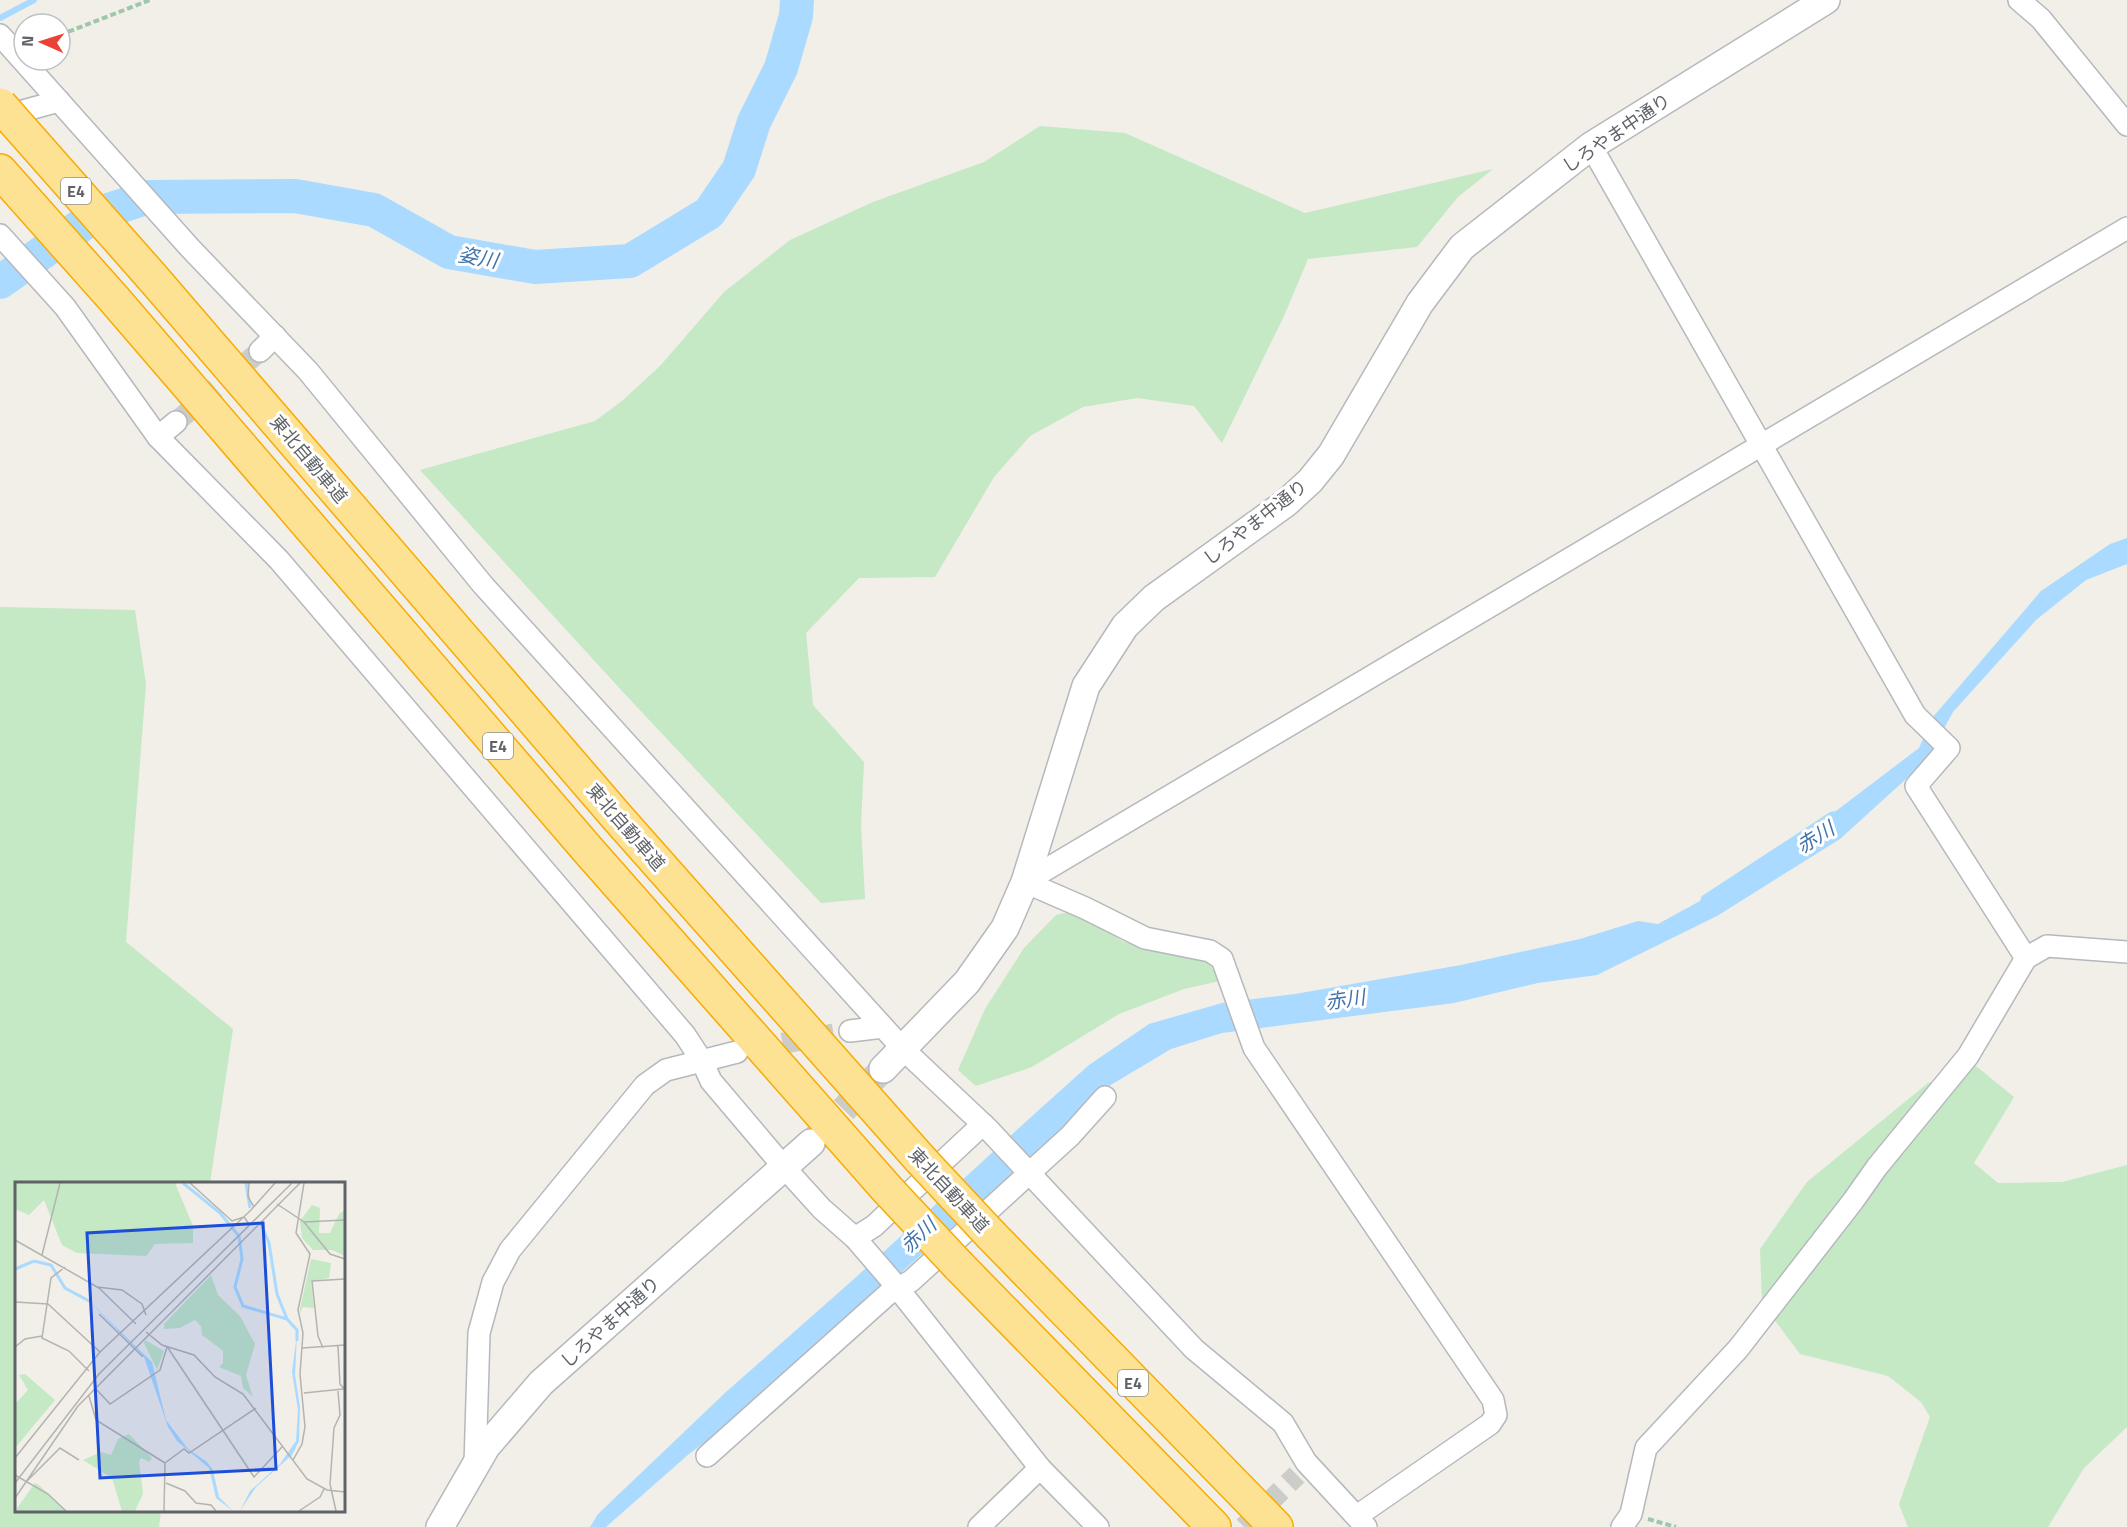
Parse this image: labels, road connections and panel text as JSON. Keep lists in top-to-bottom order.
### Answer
{
  "streets": {
    "highway": ["E4", "東北自動車道"],
    "street": ["しろやま中通り"]
  },
  "water": ["姿川", "赤川"],
  "north": "left"
}
